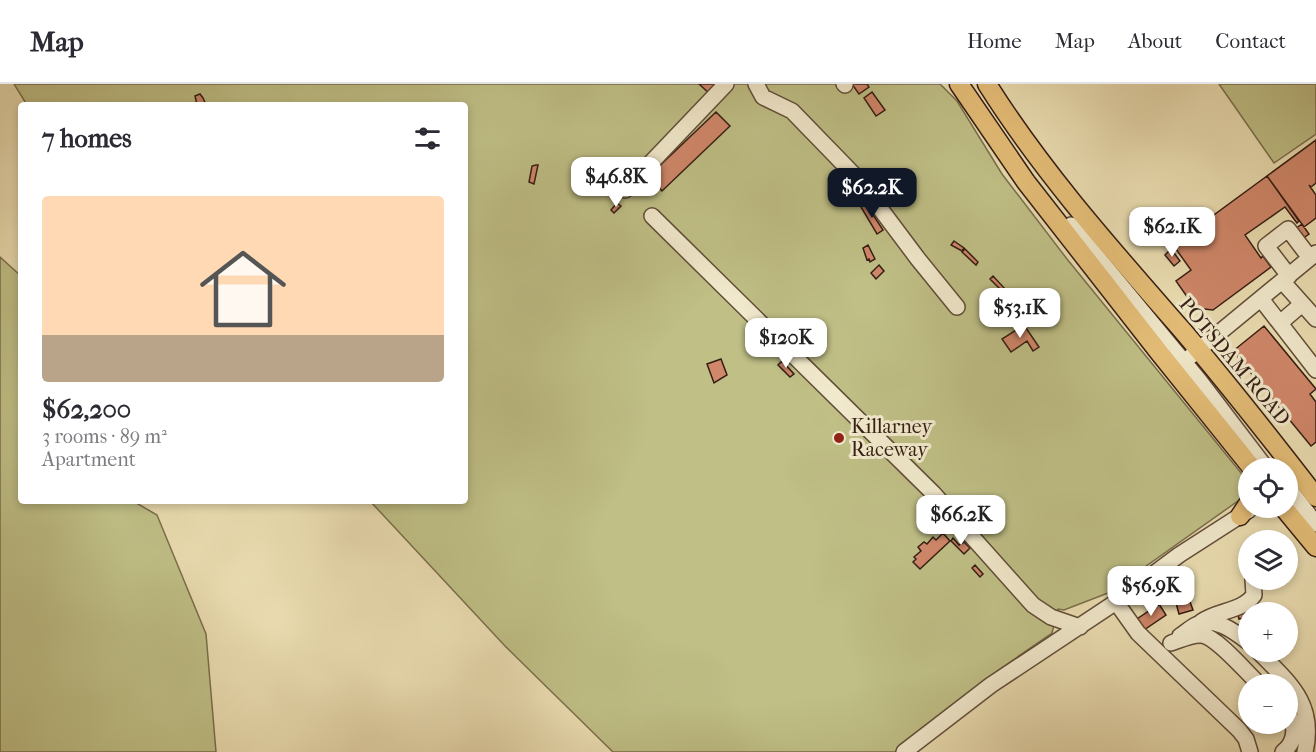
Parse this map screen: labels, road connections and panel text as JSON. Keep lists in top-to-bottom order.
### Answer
{
  "streets": {
    "main road": ["POTSDAM ROAD"]
  },
  "places": ["Killarney Raceway"],
  "page": {
    "header": "Map",
    "nav": [
      "Home",
      "Map",
      "About",
      "Contact"
    ],
    "heading": "7 homes",
    "price": [
      "$46.8K",
      "$62.2K",
      "$62.1K",
      "$53.1K",
      "$120K",
      "$66.2K",
      "$56.9K"
    ],
    "list": [
      {
        "name": "$62,200",
        "note": "3 rooms · 89 m² · Apartment"
      }
    ],
    "map_buttons": ["+", "−"]
  }
}
